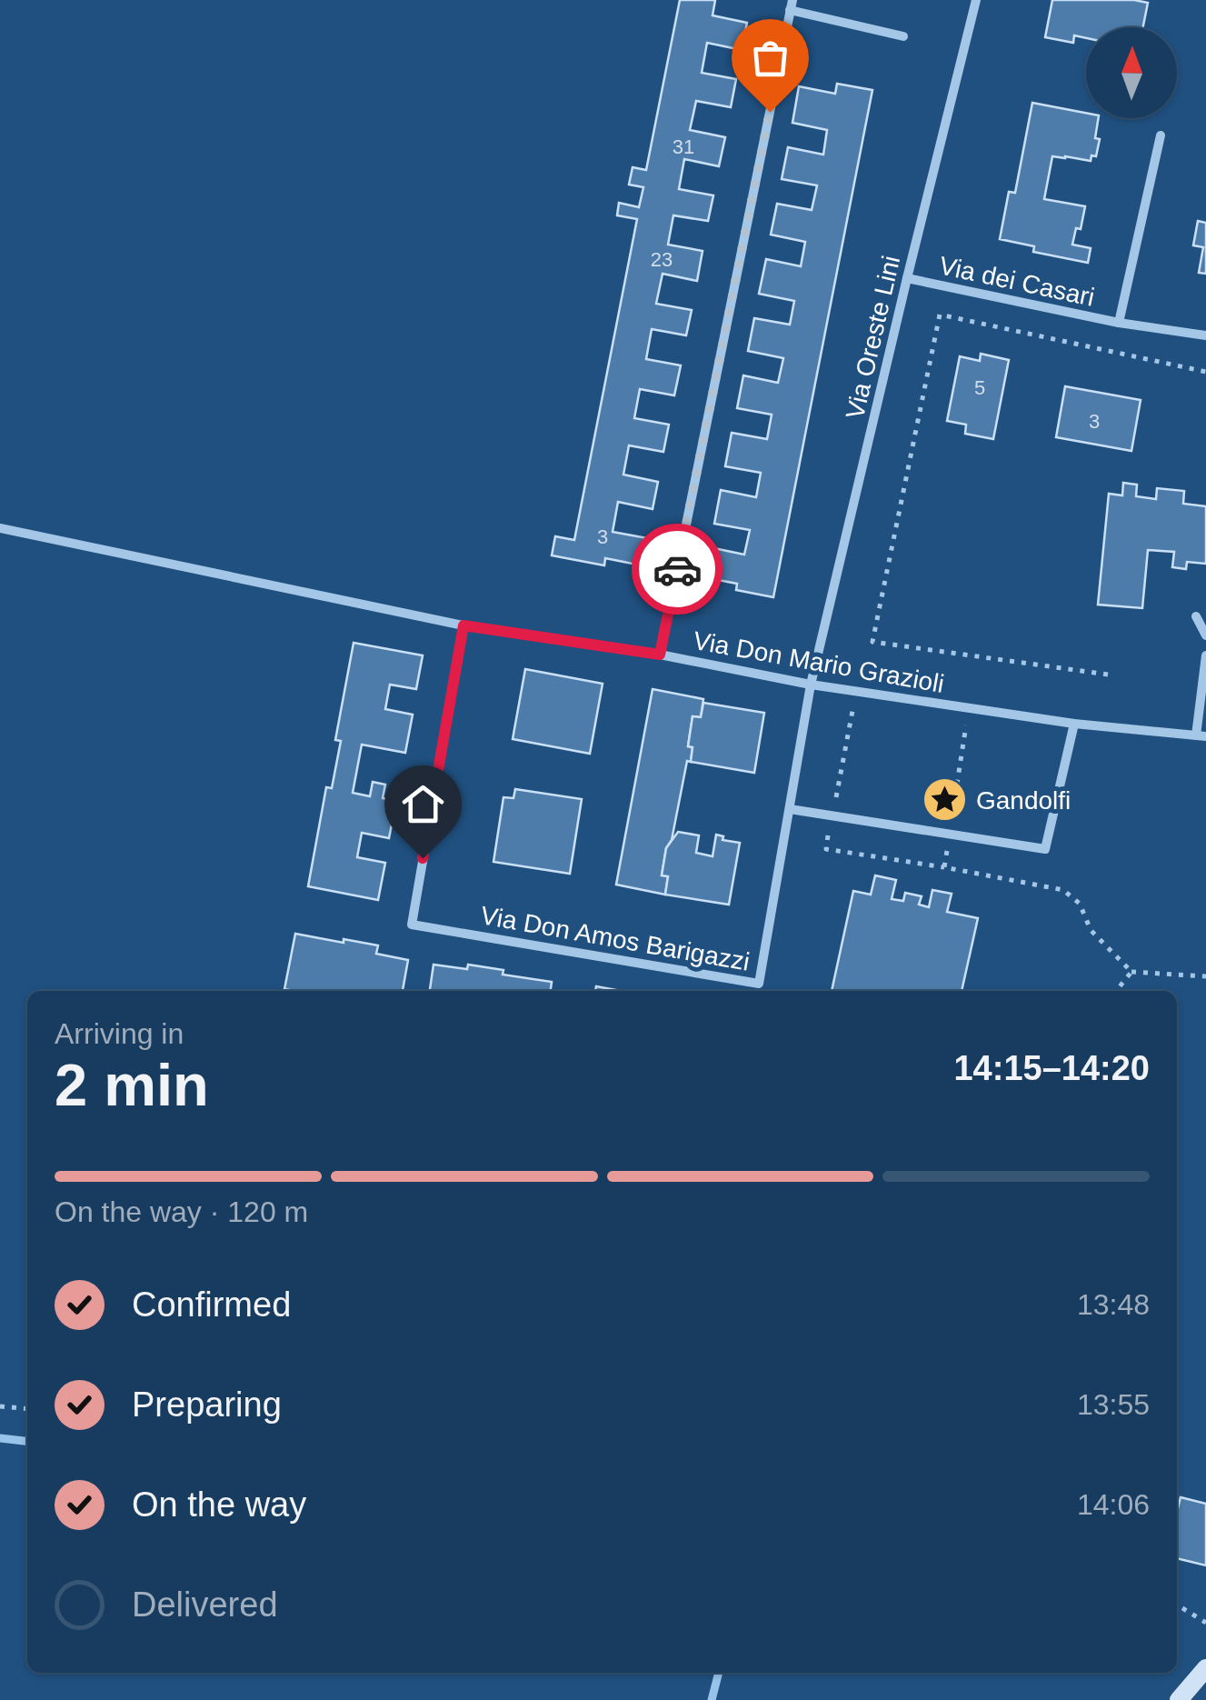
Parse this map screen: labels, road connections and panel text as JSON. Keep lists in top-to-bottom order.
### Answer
{
  "streets": {
    "street": [
      "Via dei Casari",
      "Via Oreste Lini",
      "Via Don Mario Grazioli",
      "Via Don Amos Barigazzi"
    ]
  },
  "crossings": [
    ["Via dei Casari", "Via Oreste Lini"],
    ["Via Oreste Lini", "Via Don Mario Grazioli"],
    ["Via Oreste Lini", "Via Don Amos Barigazzi"],
    ["Via Don Mario Grazioli", "Via Don Amos Barigazzi"]
  ],
  "places": {
    "place": ["Gandolfi"]
  },
  "house_numbers": [
    "31",
    "23",
    "5",
    "3",
    "3"
  ],
  "north": "top",
  "page": {
    "heading": ["2 min", "Arriving in", "14:15–14:20"],
    "bar": "On the way · 120 m",
    "list": [
      ["Confirmed", "13:48"],
      ["Preparing", "13:55"],
      ["On the way", "14:06"],
      "Delivered"
    ]
  }
}
